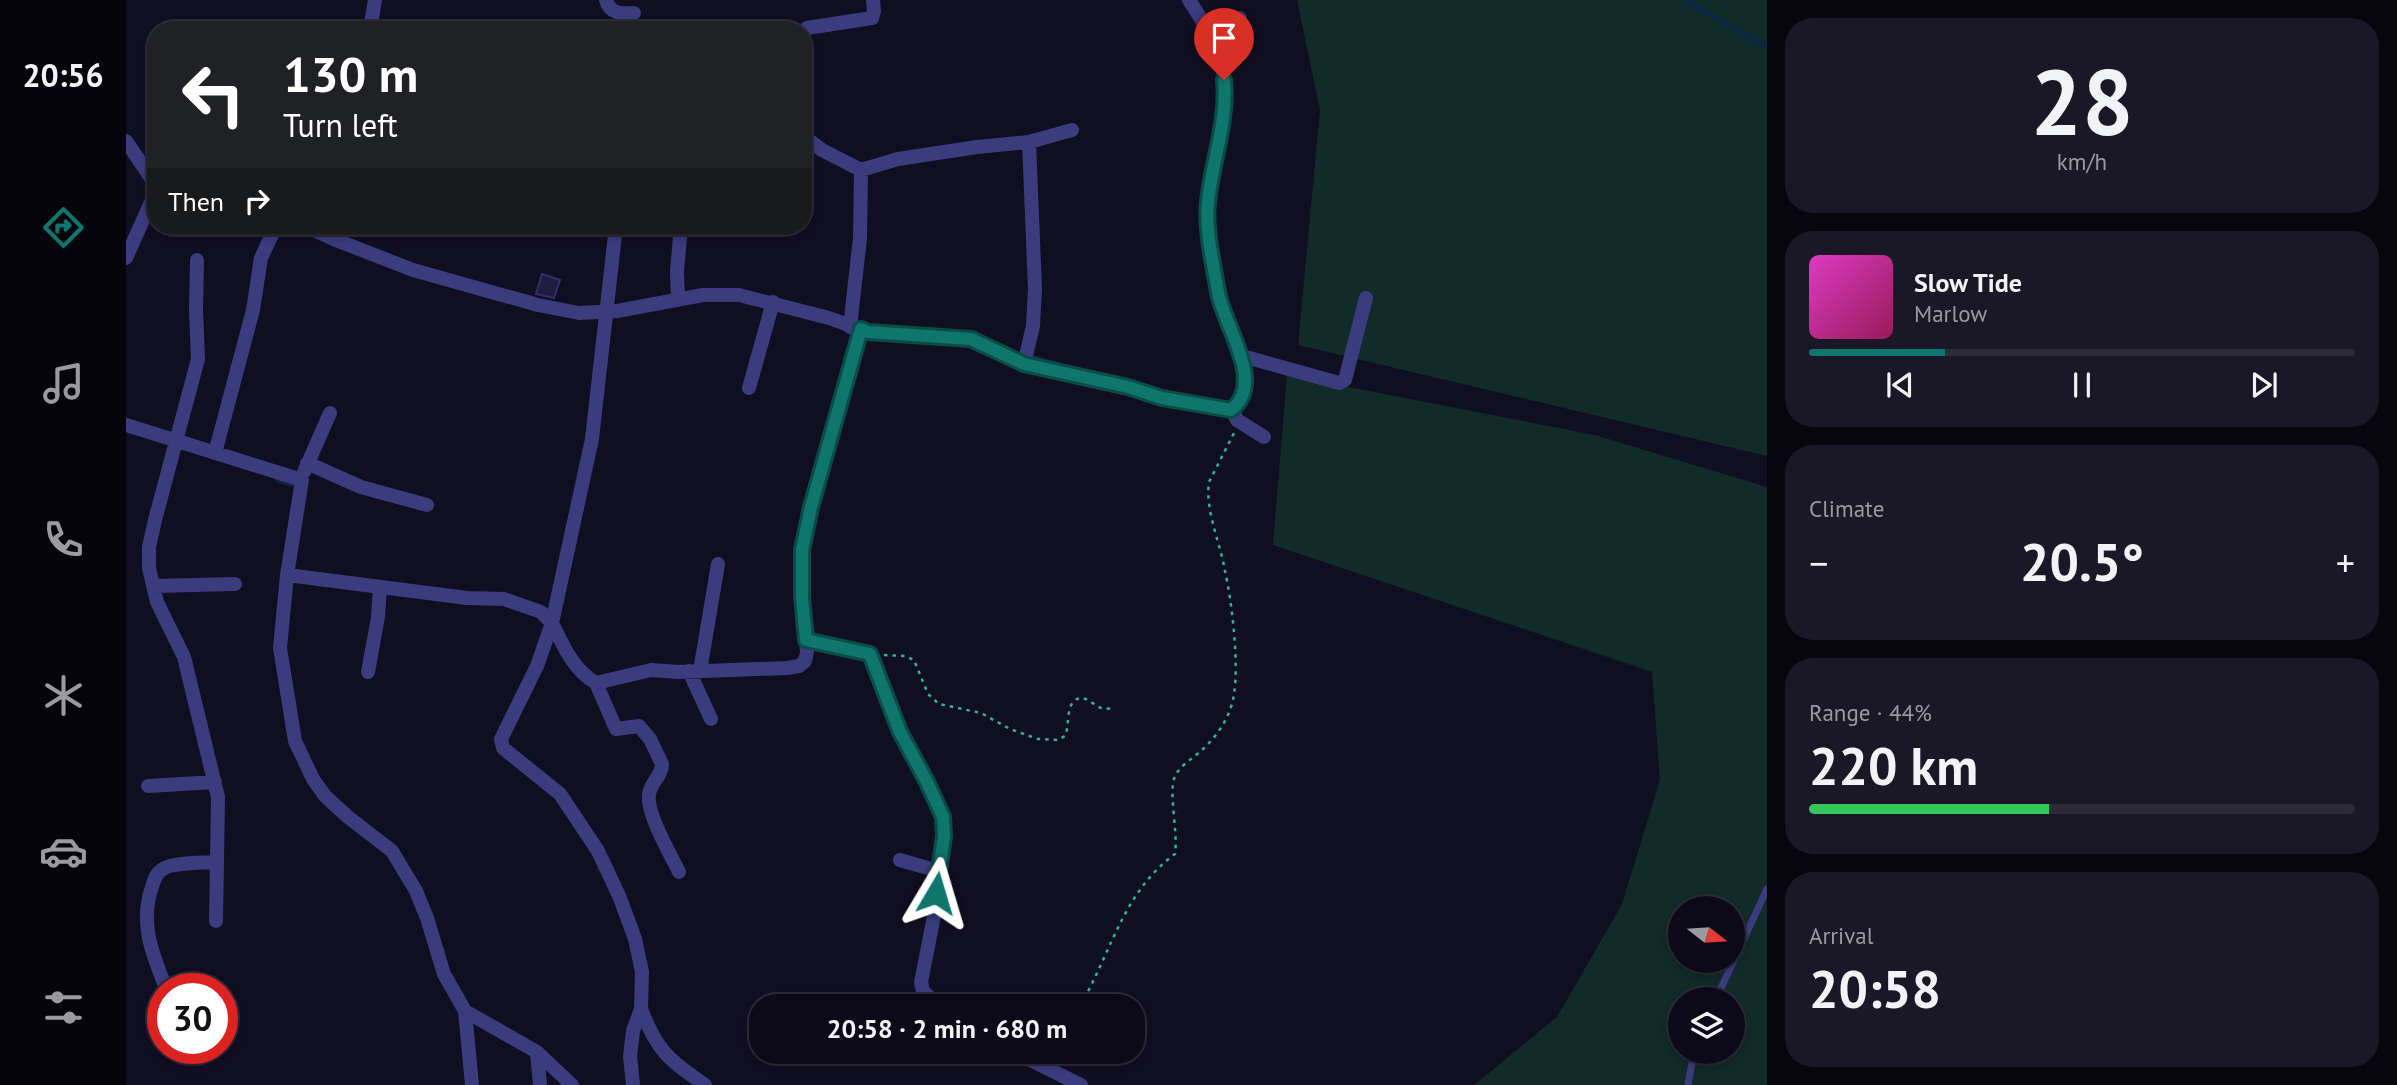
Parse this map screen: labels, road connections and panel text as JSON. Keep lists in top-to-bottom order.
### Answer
{
  "north": "right",
  "page": {
    "tabs": "20:56",
    "tile": [
      ["28", "km/h"],
      "Climate",
      ["Range · 44%", "220 km"],
      ["Arrival", "20:58"]
    ],
    "turn": ["130 m", "Turn left"],
    "then": "Then",
    "song": ["Slow Tide", "Marlow"],
    "heat": ["−", "20.5°", "+"],
    "limit": "30",
    "trip": "20:58 · 2 min · 680 m"
  }
}
